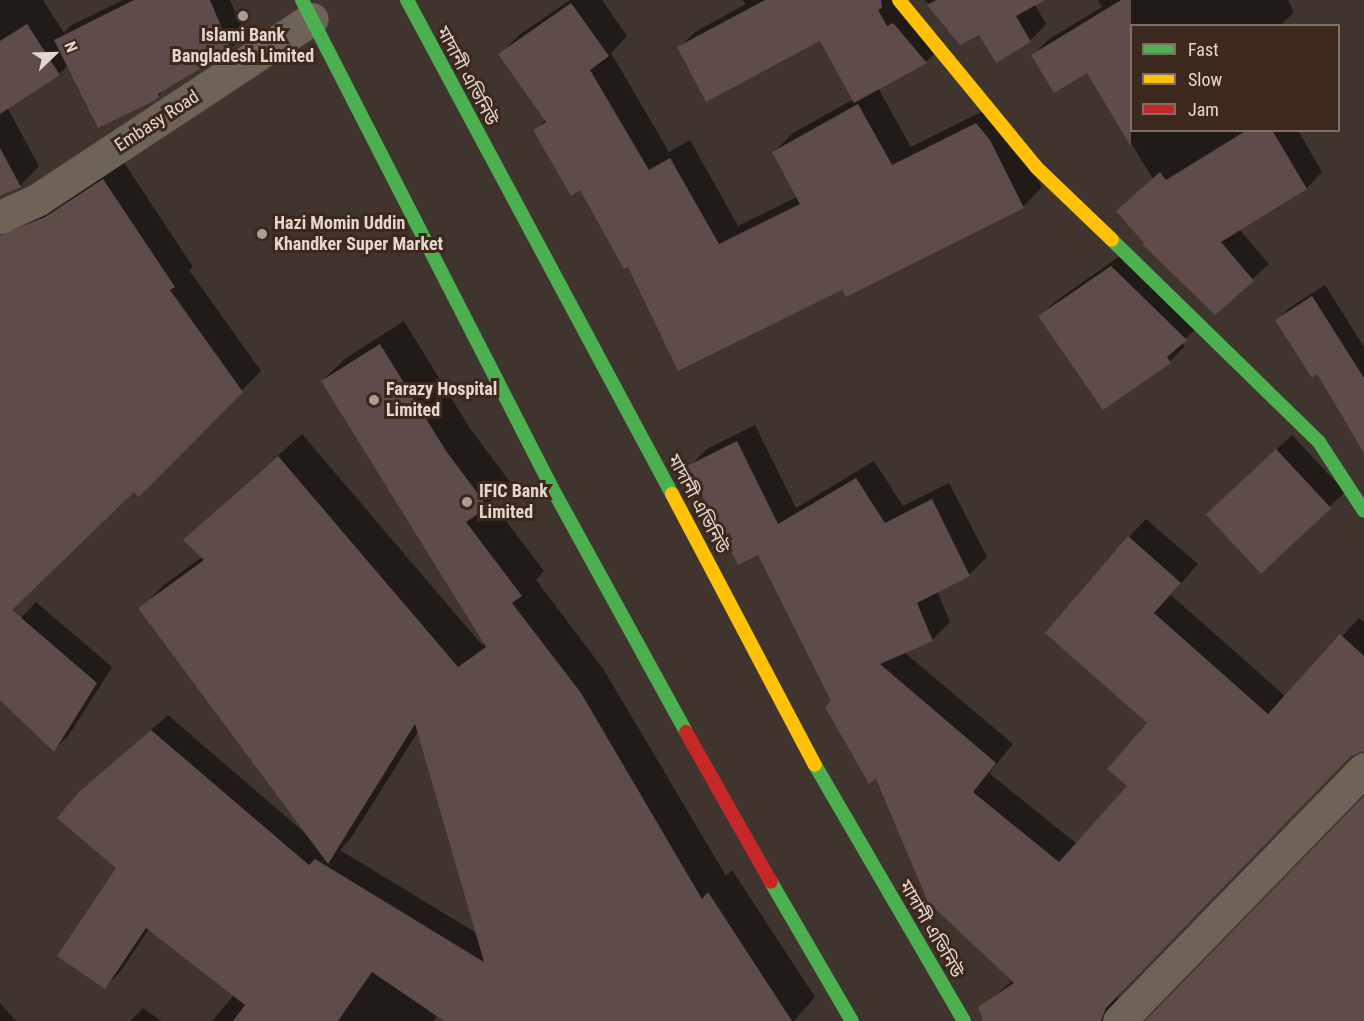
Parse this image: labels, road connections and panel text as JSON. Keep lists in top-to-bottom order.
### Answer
{
  "streets": {
    "main road": ["মাদানী এভিনিউ"],
    "street": ["Embasy Road"]
  },
  "places": [
    "Islami Bank Bangladesh Limited",
    "Hazi Momin Uddin Khandker Super Market",
    "Farazy Hospital Limited",
    "IFIC Bank Limited"
  ],
  "legend": ["Fast", "Slow", "Jam"],
  "north": "top right"
}
